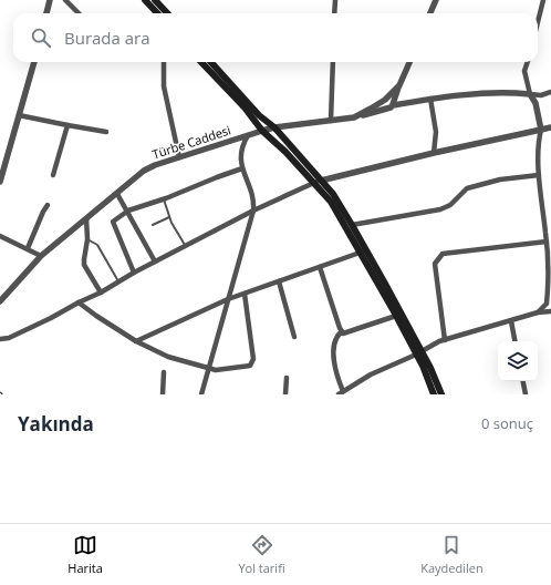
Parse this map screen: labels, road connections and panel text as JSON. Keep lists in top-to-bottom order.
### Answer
{
  "streets": {
    "street": ["Türbe Caddesi"]
  },
  "page": {
    "search": "Burada ara",
    "heading": ["Yakında", "0 sonuç"],
    "nav": ["Harita", "Yol tarifi", "Kaydedilen"]
  }
}
